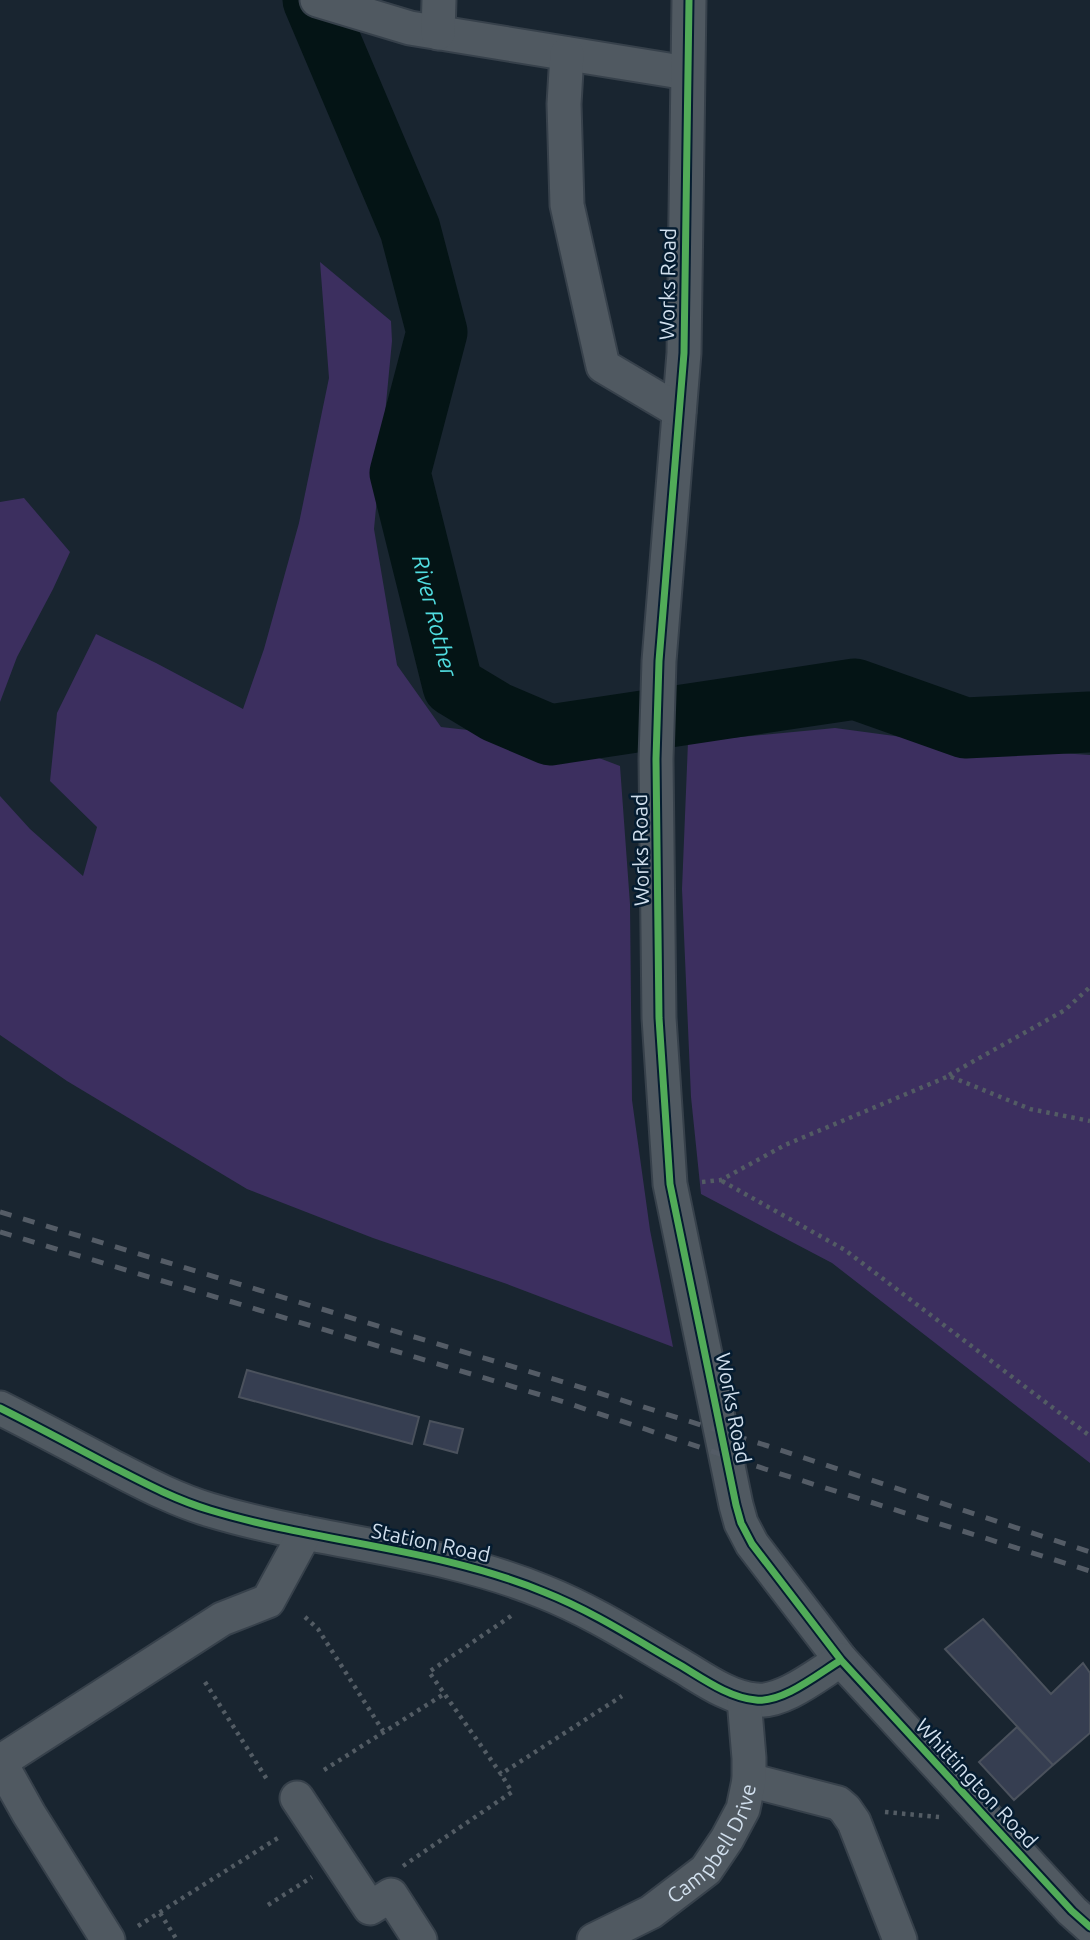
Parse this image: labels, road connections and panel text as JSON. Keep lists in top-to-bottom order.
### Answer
{
  "streets": {
    "street": [
      "Works Road",
      "Station Road",
      "Whittington Road",
      "Campbell Drive"
    ]
  },
  "crossings": [
    ["Works Road", "Station Road"],
    ["Works Road", "Whittington Road"],
    ["Station Road", "Whittington Road"],
    ["Station Road", "Campbell Drive"]
  ],
  "water": ["River Rother"]
}
